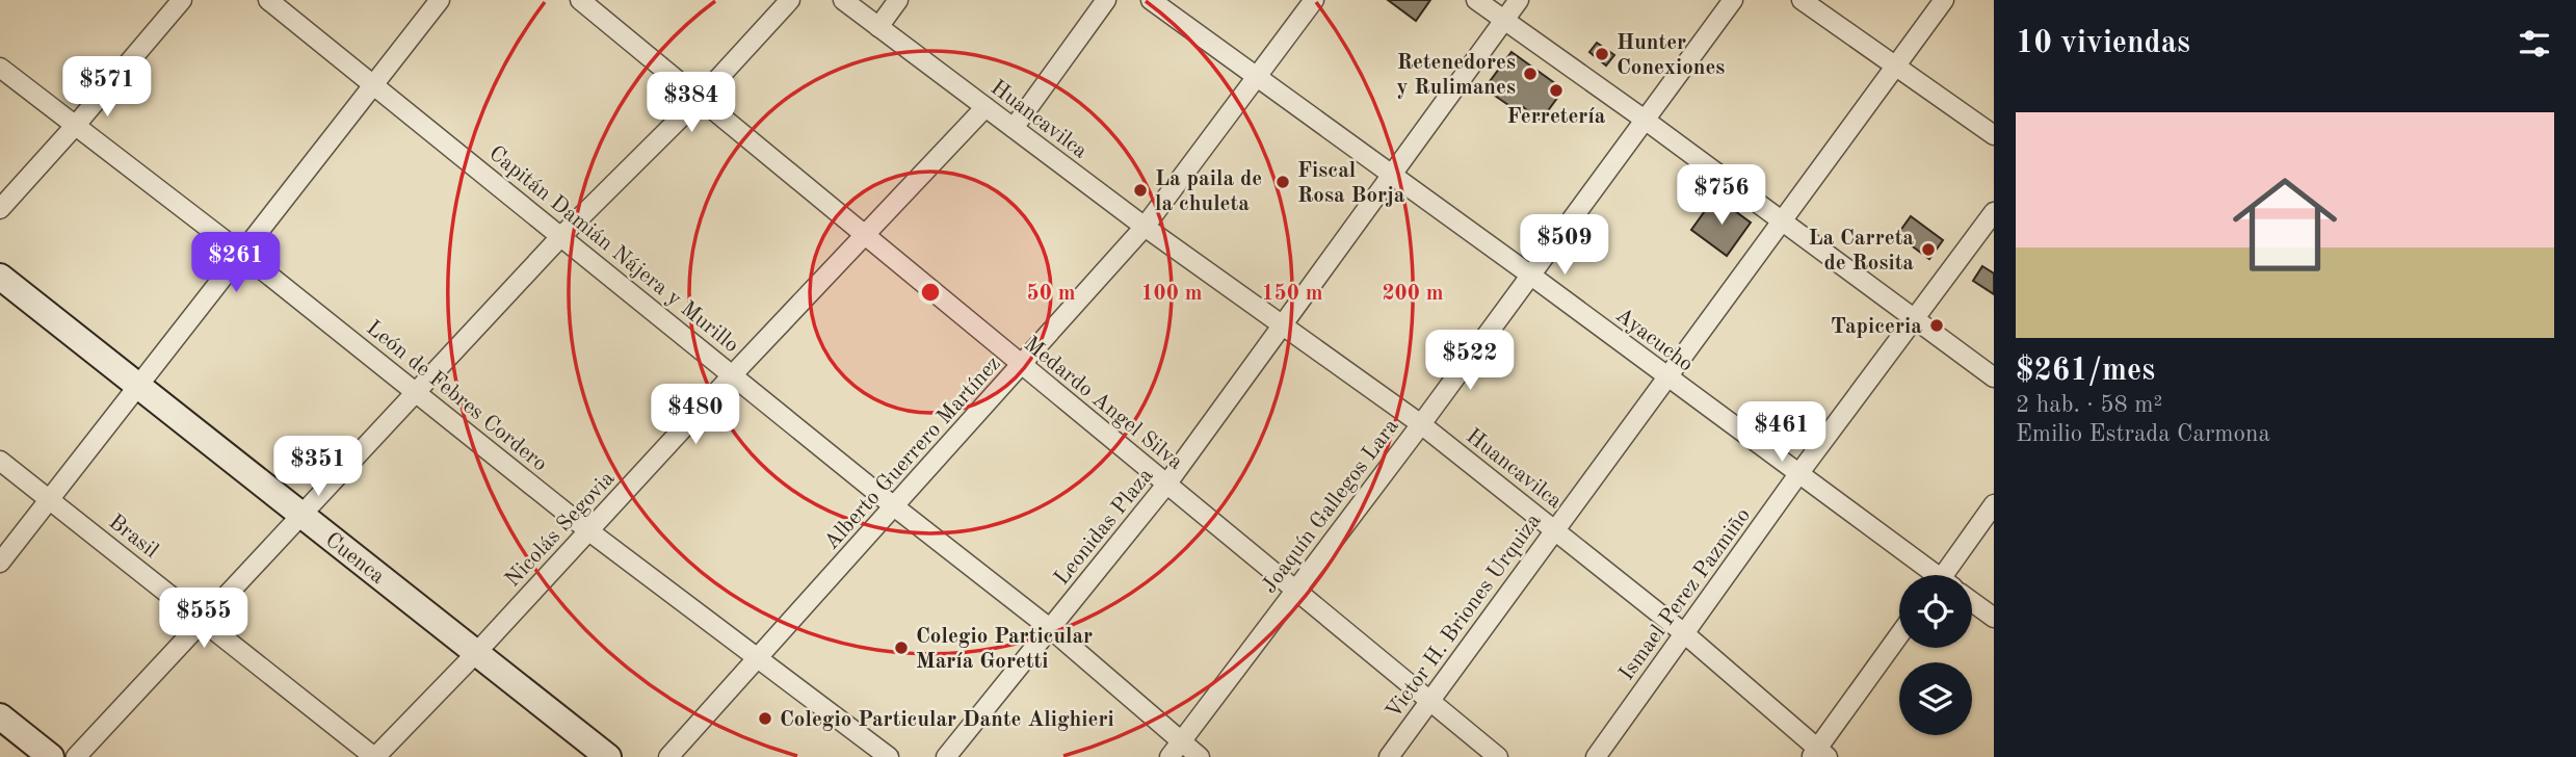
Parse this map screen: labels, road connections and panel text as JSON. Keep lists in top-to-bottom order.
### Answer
{
  "streets": {
    "main road": ["Cuenca"],
    "street": [
      "Huancavilca",
      "Capitán Damián Nájera y Murillo",
      "Ayacucho",
      "León de Febres Cordero",
      "Medardo Angel Silva",
      "Alberto Guerrero Martínez",
      "Joaquín Gallegos Lara",
      "Leonidas Plaza",
      "Nicolás Segovia",
      "Brasil",
      "Ismael Perez Pazmiño",
      "Victor H. Briones Urquiza"
    ]
  },
  "crossings": [
    ["Huancavilca", "Alberto Guerrero Martínez"],
    ["Huancavilca", "Joaquín Gallegos Lara"],
    ["Huancavilca", "Leonidas Plaza"],
    ["Huancavilca", "Nicolás Segovia"],
    ["Huancavilca", "Ismael Perez Pazmiño"],
    ["Huancavilca", "Victor H. Briones Urquiza"],
    ["Capitán Damián Nájera y Murillo", "Alberto Guerrero Martínez"],
    ["Capitán Damián Nájera y Murillo", "Joaquín Gallegos Lara"],
    ["Capitán Damián Nájera y Murillo", "Leonidas Plaza"],
    ["Capitán Damián Nájera y Murillo", "Nicolás Segovia"],
    ["Ayacucho", "Alberto Guerrero Martínez"],
    ["Ayacucho", "Joaquín Gallegos Lara"],
    ["Ayacucho", "Leonidas Plaza"],
    ["Ayacucho", "Ismael Perez Pazmiño"],
    ["Ayacucho", "Victor H. Briones Urquiza"],
    ["León de Febres Cordero", "Alberto Guerrero Martínez"],
    ["León de Febres Cordero", "Nicolás Segovia"],
    ["Medardo Angel Silva", "Alberto Guerrero Martínez"],
    ["Medardo Angel Silva", "Joaquín Gallegos Lara"],
    ["Medardo Angel Silva", "Leonidas Plaza"],
    ["Medardo Angel Silva", "Nicolás Segovia"],
    ["Medardo Angel Silva", "Victor H. Briones Urquiza"],
    ["Nicolás Segovia", "Brasil"],
    ["Nicolás Segovia", "Cuenca"]
  ],
  "places": [
    "Hunter Conexiones",
    "Retenedores y Rulimanes",
    "Ferretería",
    "Fiscal Rosa Borja",
    "La paila de la chuleta",
    "La Carreta de Rosita",
    "Tapiceria",
    "Colegio Particular María Goretti",
    "Colegio Particular Dante Alighieri"
  ],
  "page": {
    "heading": "10 viviendas",
    "price": [
      "$571",
      "$384",
      "$756",
      "$509",
      "$261",
      "$522",
      "$480",
      "$461",
      "$351",
      "$555"
    ],
    "list": [
      {
        "name": "$261/mes",
        "note": "2 hab. · 58 m² · Emilio Estrada Carmona"
      }
    ]
  },
  "rings": [
    "50 m",
    "100 m",
    "150 m",
    "200 m"
  ]
}
